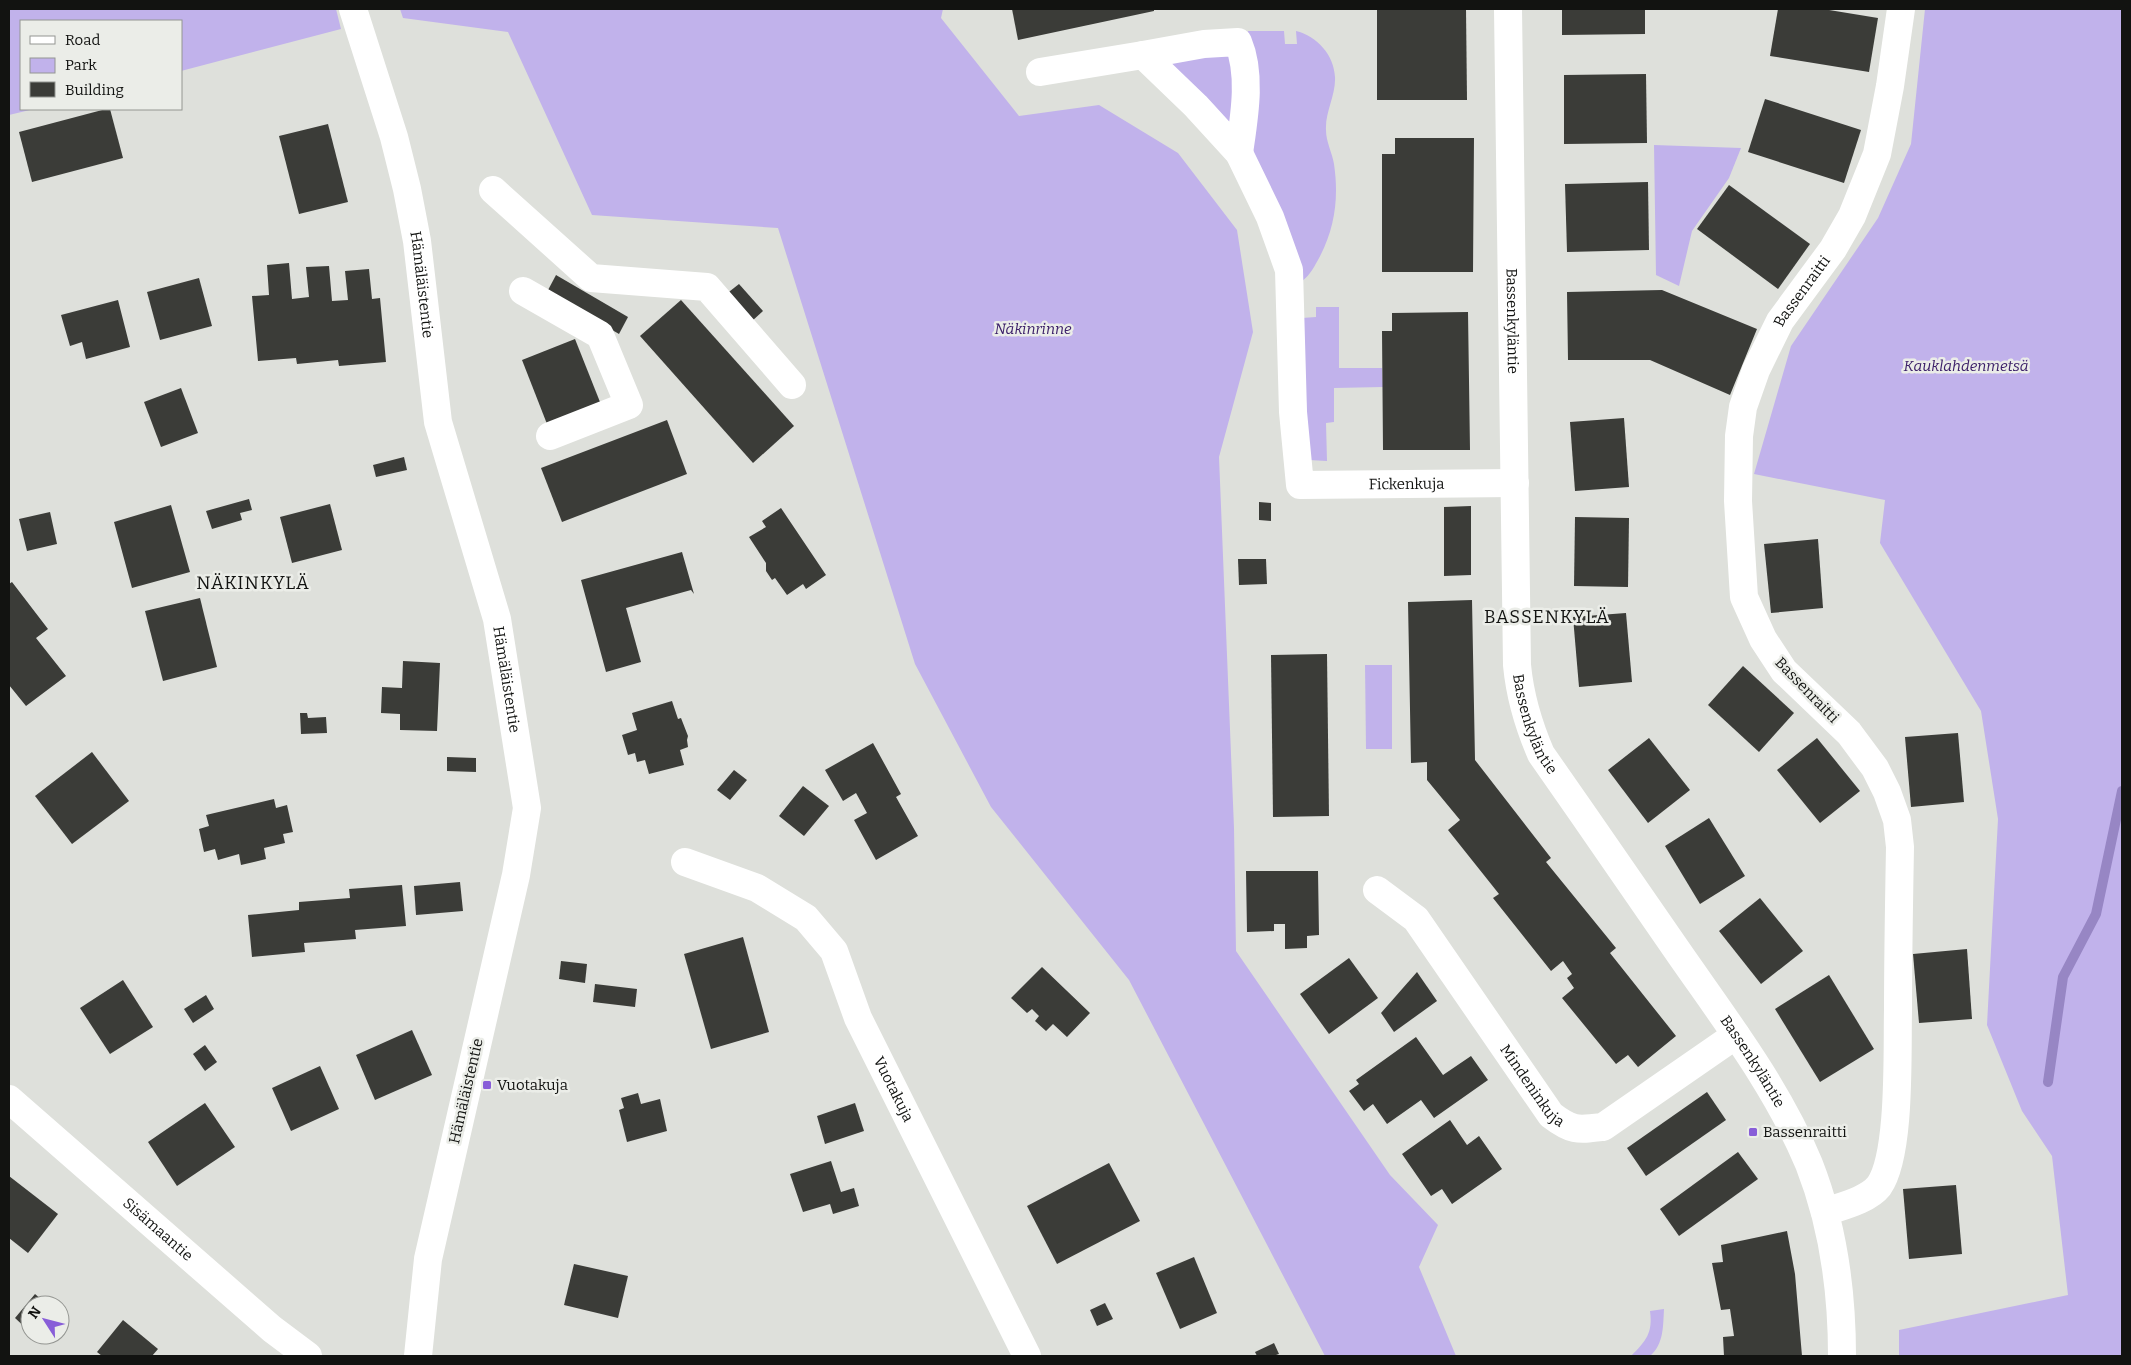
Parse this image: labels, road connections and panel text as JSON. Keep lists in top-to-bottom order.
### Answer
{
  "streets": {
    "street": [
      "Hämäläistentie",
      "Bassenraitti",
      "Bassenkyläntie",
      "Fickenkuja",
      "Mindeninkuja",
      "Vuotakuja",
      "Sisämaantie"
    ]
  },
  "crossings": [
    ["Bassenraitti", "Bassenkyläntie"],
    ["Bassenkyläntie", "Fickenkuja"],
    ["Bassenkyläntie", "Mindeninkuja"]
  ],
  "districts": ["NÄKINKYLÄ", "BASSENKYLÄ"],
  "parks": ["Näkinrinne", "Kauklahdenmetsä"],
  "places": {
    "transit": ["Vuotakuja", "Bassenraitti"]
  },
  "legend": ["Road", "Park", "Building"],
  "north": "top left"
}
